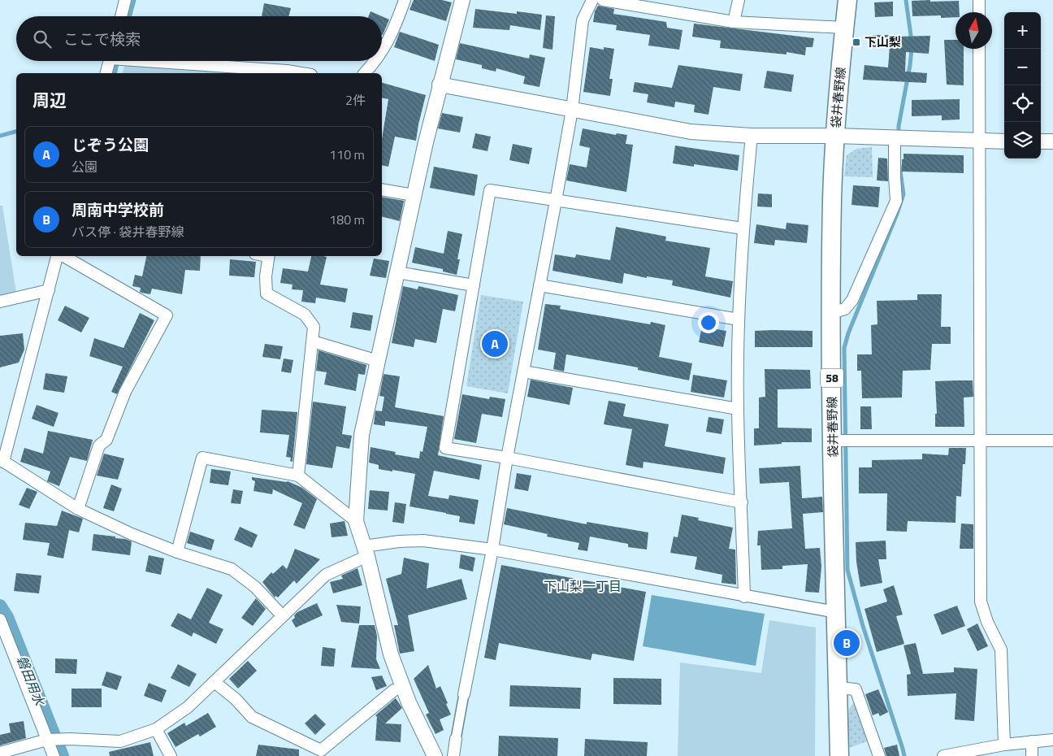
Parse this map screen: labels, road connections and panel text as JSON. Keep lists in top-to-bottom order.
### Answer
{
  "streets": {
    "main road": ["袋井春野線", "58"]
  },
  "districts": ["下山梨一丁目"],
  "water": ["磐田用水"],
  "places": {
    "transit": ["下山梨"]
  },
  "north": "top",
  "page": {
    "map_buttons": ["+", "−"],
    "search": "ここで検索",
    "heading": ["周辺", "2件"],
    "list": [
      {
        "mark": "A",
        "name": "じぞう公園",
        "note": "公園",
        "value": "110 m"
      },
      {
        "mark": "B",
        "name": "周南中学校前",
        "note": "バス停 · 袋井春野線",
        "value": "180 m"
      }
    ],
    "pins": ["A", "B"]
  }
}
